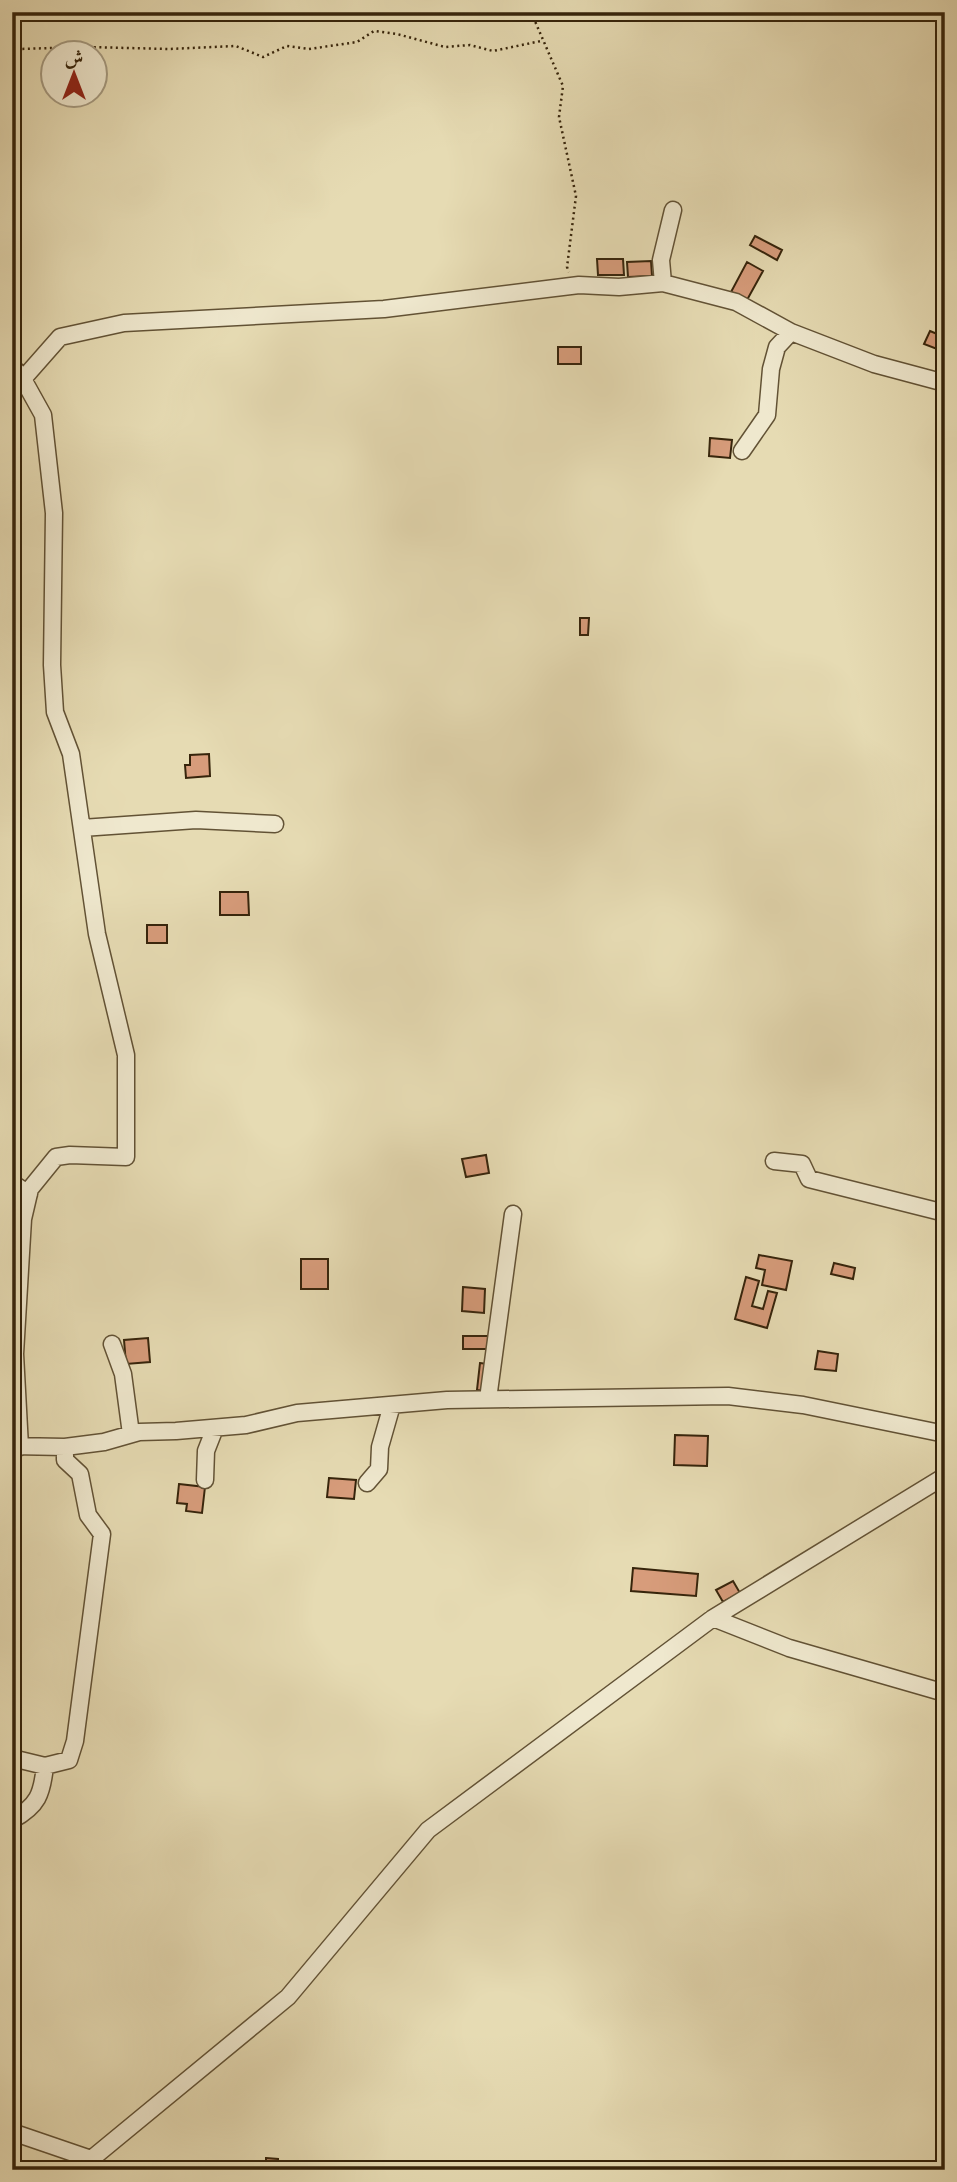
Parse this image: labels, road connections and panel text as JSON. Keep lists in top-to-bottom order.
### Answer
{
  "north": "top"
}
